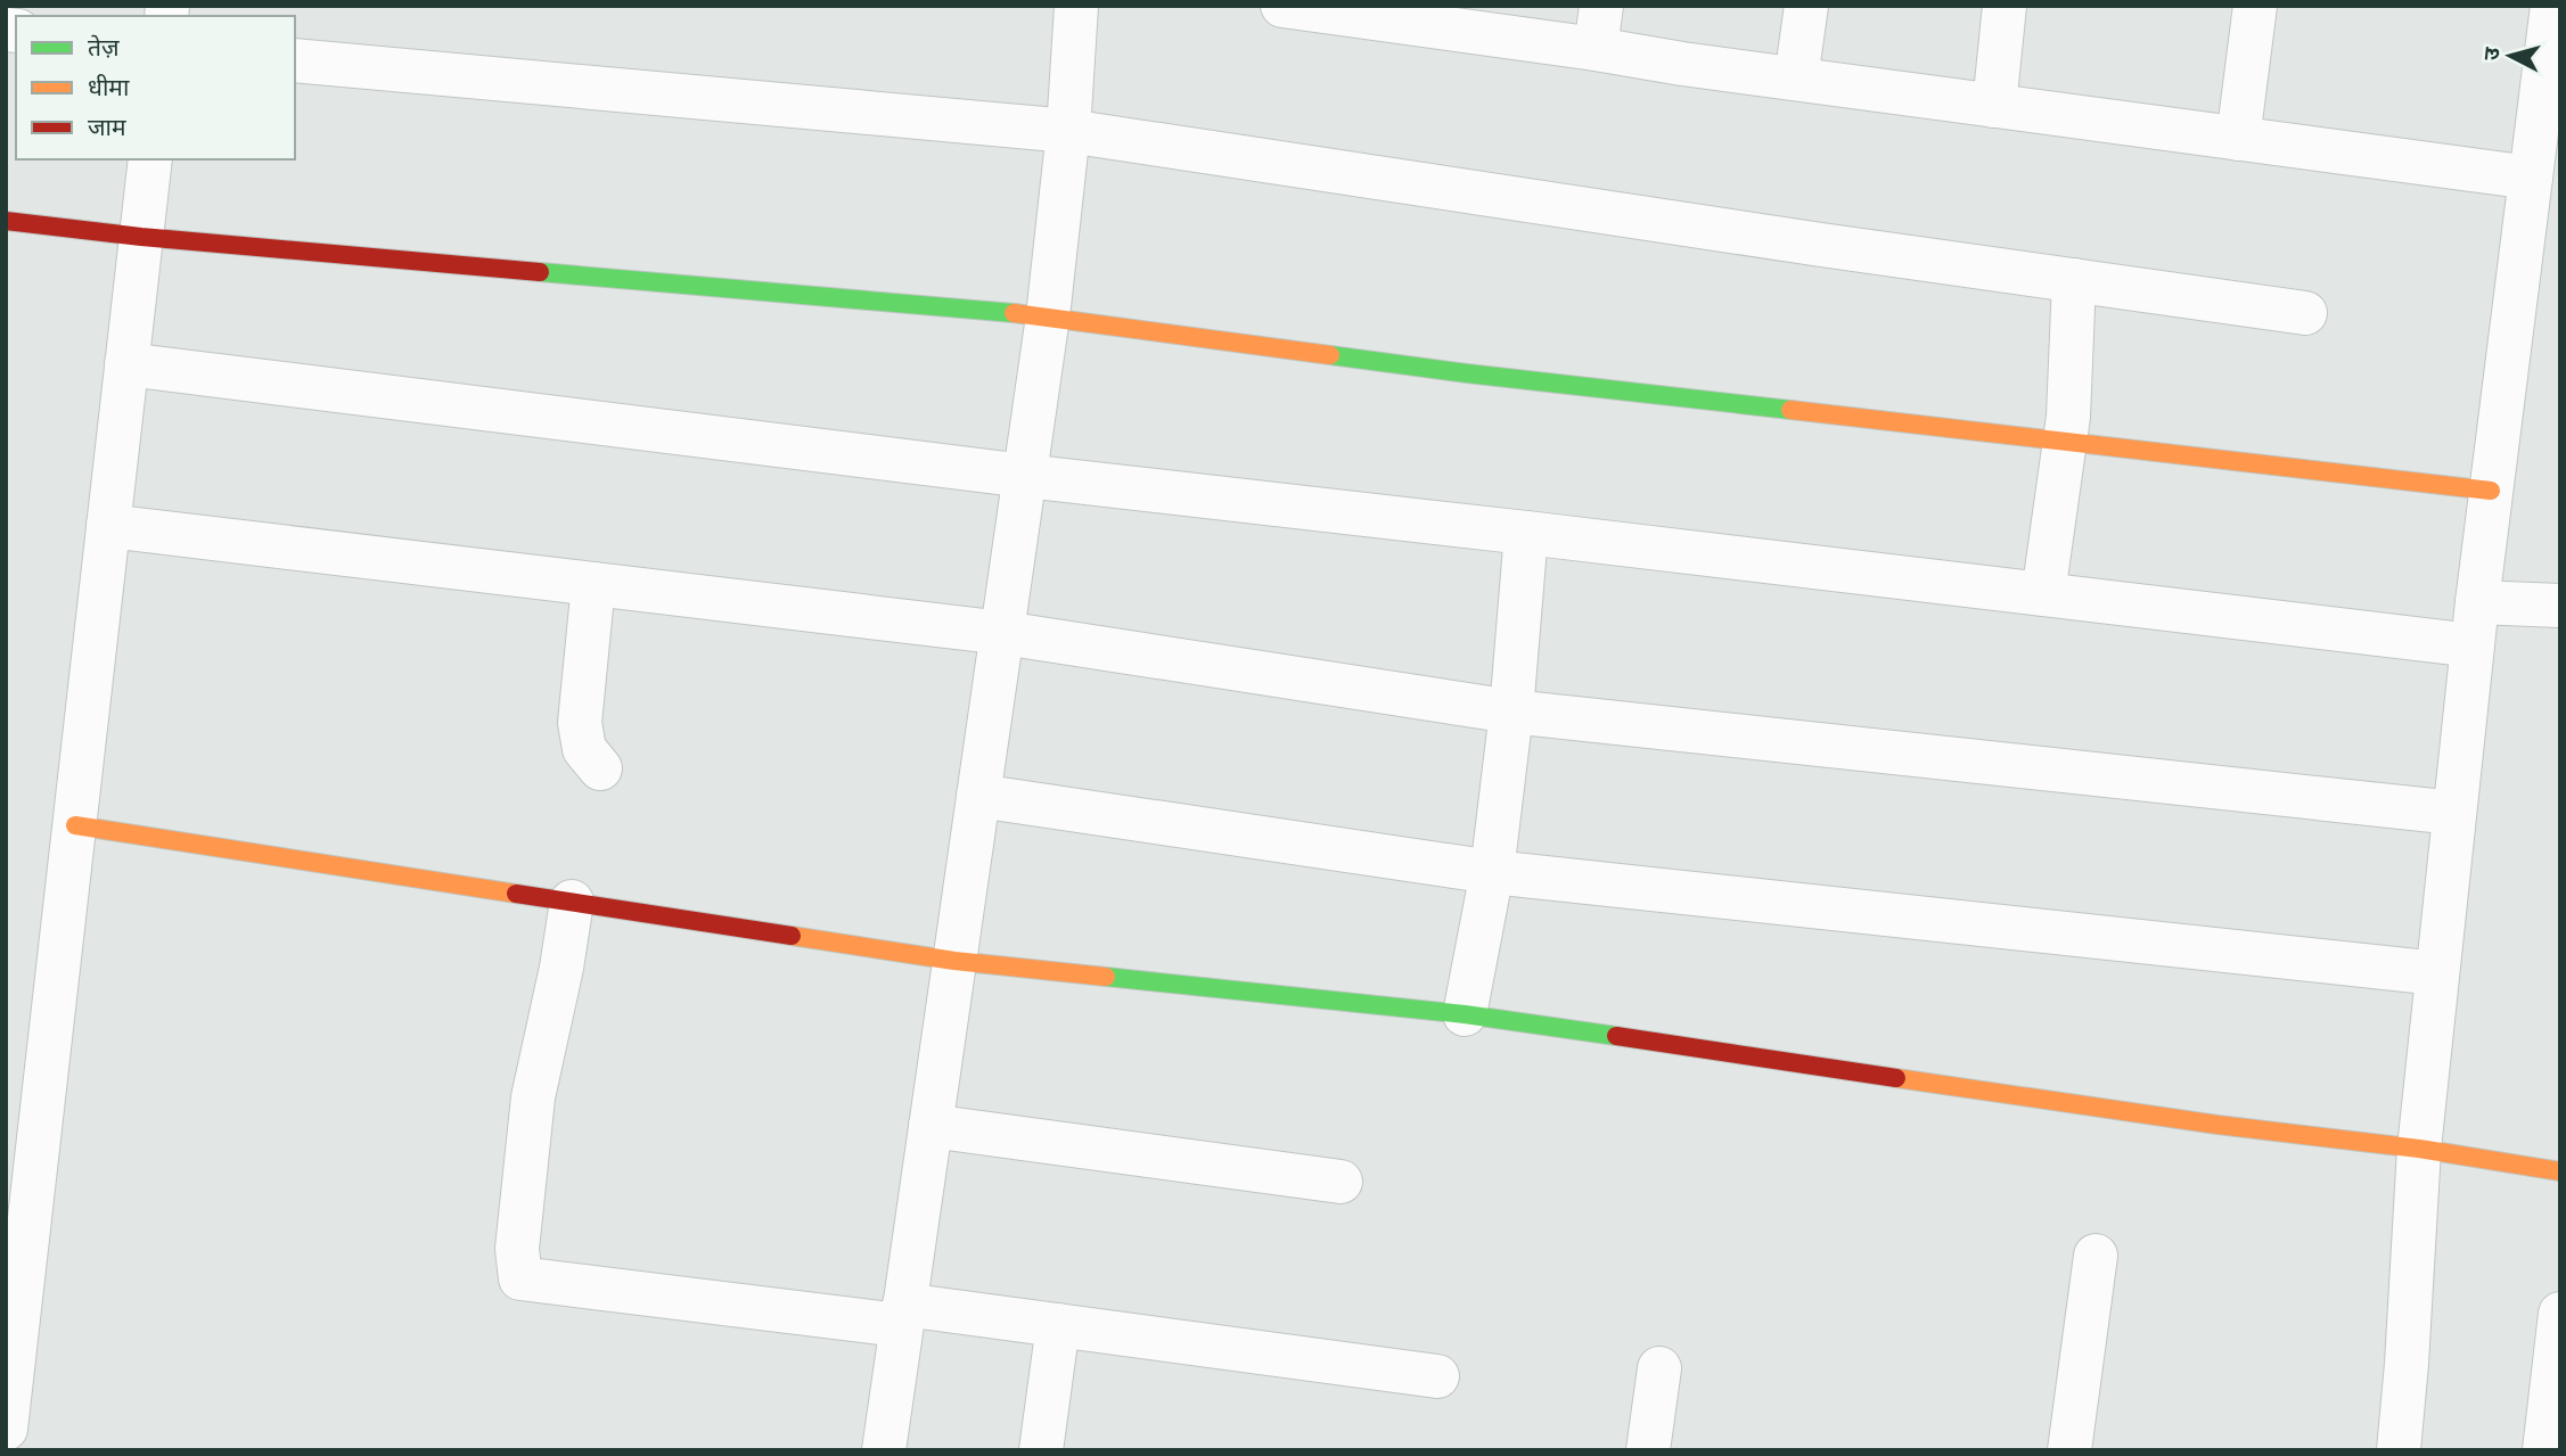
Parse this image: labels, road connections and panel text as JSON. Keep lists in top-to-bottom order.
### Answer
{
  "legend": ["तेज़", "धीमा", "जाम"],
  "north": "left"
}
